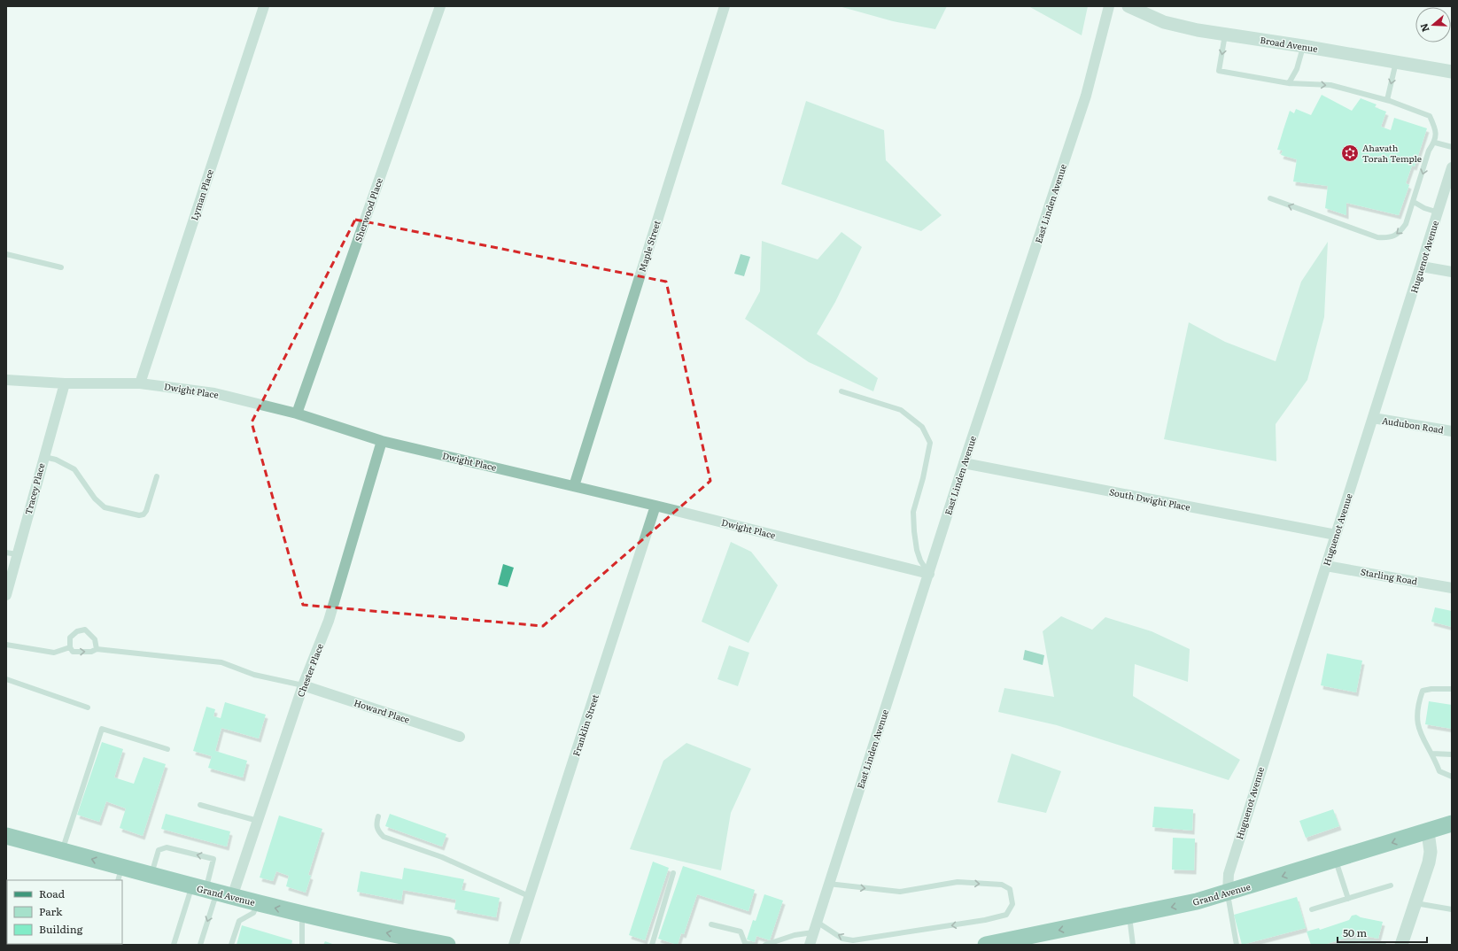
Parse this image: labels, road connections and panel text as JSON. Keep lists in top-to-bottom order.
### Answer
{
  "streets": {
    "main road": ["Grand Avenue"],
    "street": [
      "Broad Avenue",
      "Lyman Place",
      "East Linden Avenue",
      "Sherwood Place",
      "Maple Street",
      "Huguenot Avenue",
      "Dwight Place",
      "Audubon Road",
      "Tracey Place",
      "South Dwight Place",
      "Starling Road",
      "Chester Place",
      "Howard Place",
      "Franklin Street"
    ]
  },
  "crossings": [
    ["Lyman Place", "Dwight Place"],
    ["East Linden Avenue", "Dwight Place"],
    ["East Linden Avenue", "South Dwight Place"],
    ["Sherwood Place", "Dwight Place"],
    ["Maple Street", "Dwight Place"],
    ["Huguenot Avenue", "Audubon Road"],
    ["Huguenot Avenue", "South Dwight Place"],
    ["Huguenot Avenue", "Starling Road"],
    ["Huguenot Avenue", "Grand Avenue"],
    ["Dwight Place", "Tracey Place"],
    ["Dwight Place", "Chester Place"],
    ["Dwight Place", "Franklin Street"],
    ["Chester Place", "Howard Place"],
    ["Chester Place", "Grand Avenue"]
  ],
  "one_way": ["Grand Avenue"],
  "places": {
    "synagogue": ["Ahavath Torah Temple"]
  },
  "legend": ["Road", "Park", "Building"],
  "scale_bar": "50 m",
  "north": "left"
}
